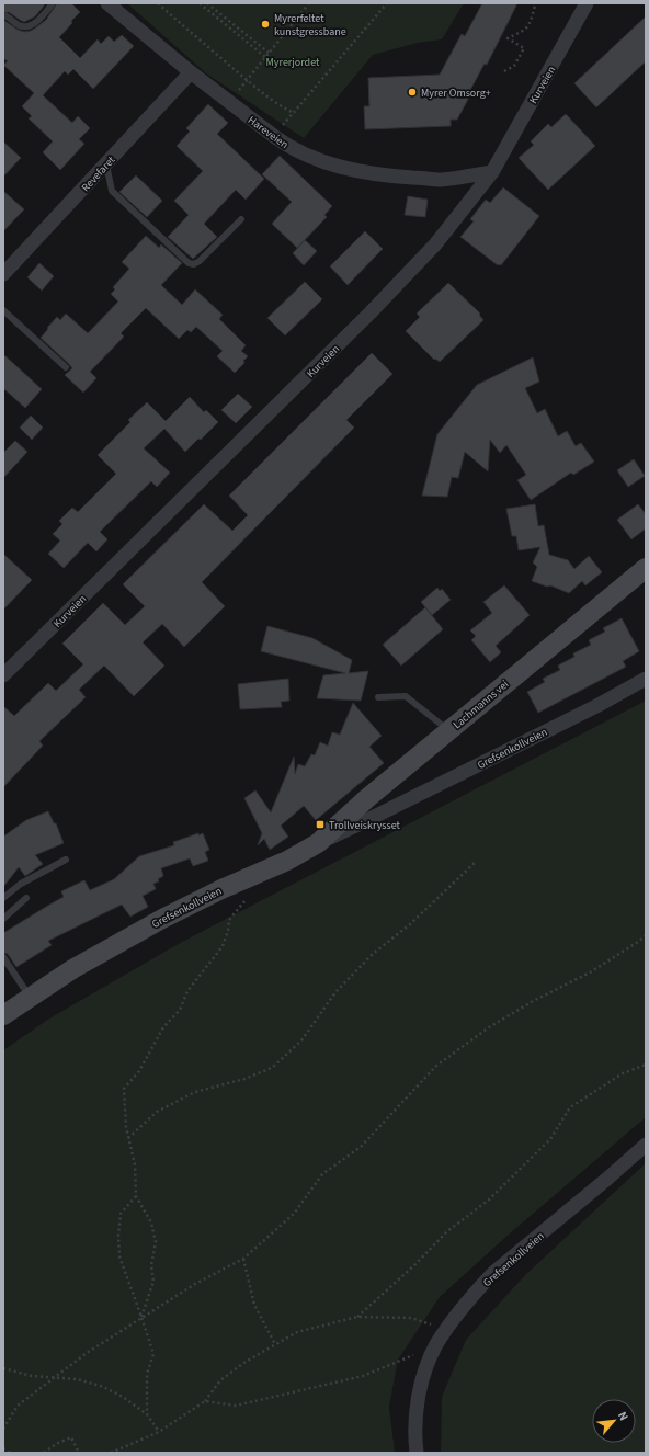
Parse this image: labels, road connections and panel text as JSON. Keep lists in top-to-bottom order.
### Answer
{
  "streets": {
    "street": [
      "Kurveien",
      "Hareveien",
      "Revefaret",
      "Lachmanns vei",
      "Grefsenkollveien"
    ]
  },
  "crossings": [
    ["Kurveien", "Hareveien"],
    ["Hareveien", "Revefaret"],
    ["Lachmanns vei", "Grefsenkollveien"]
  ],
  "parks": ["Myrerjordet"],
  "places": {
    "other": ["Myrerfeltet kunstgressbane", "Myrer Omsorg+"],
    "transit": ["Trollveiskrysset"]
  },
  "north": "top right"
}
